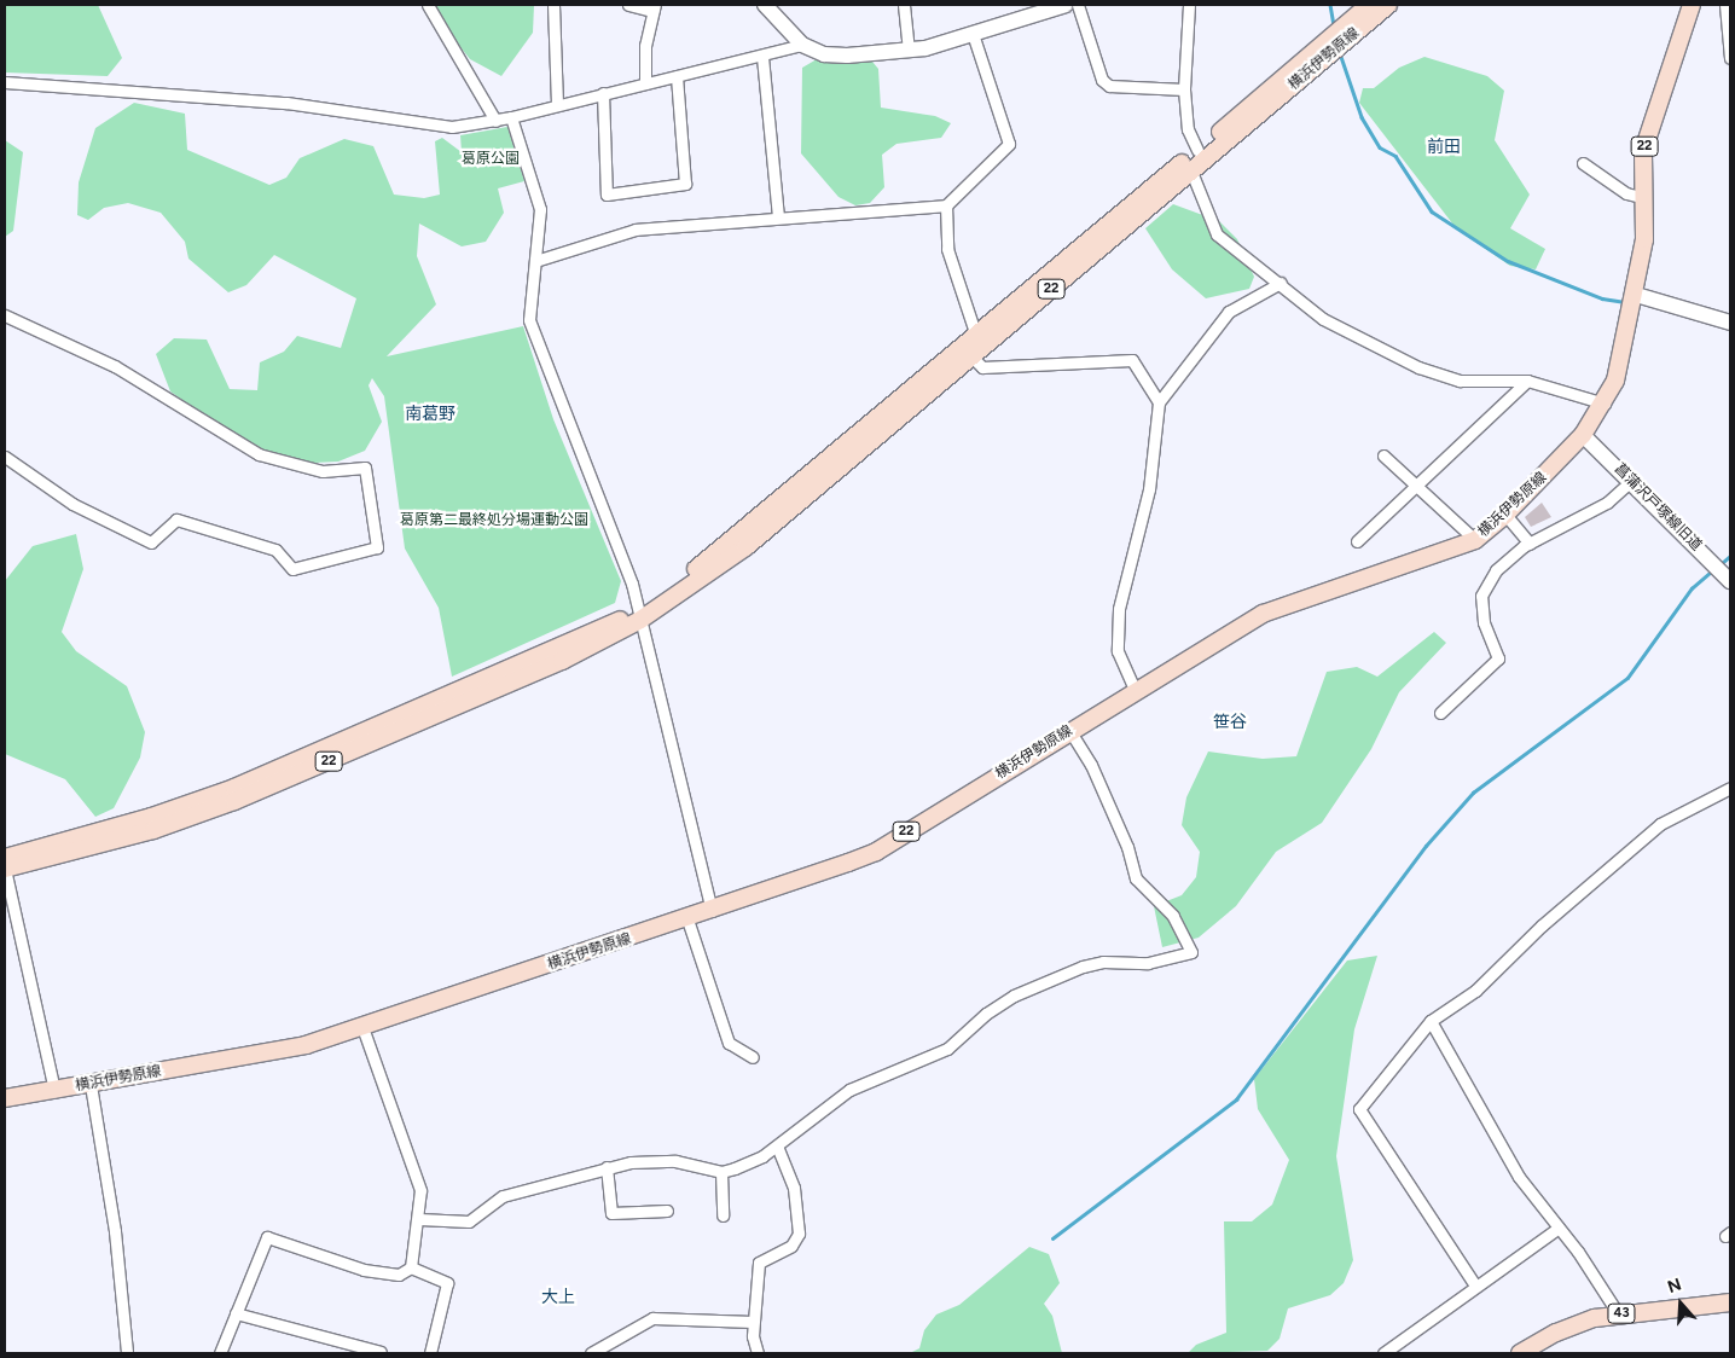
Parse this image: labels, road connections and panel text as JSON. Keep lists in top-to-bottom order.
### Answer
{
  "streets": {
    "main road": ["横浜伊勢原線", "22", "43"],
    "street": ["菖蒲沢戸塚線旧道"]
  },
  "crossings": [
    ["横浜伊勢原線", "菖蒲沢戸塚線旧道"]
  ],
  "districts": [
    "前田",
    "南葛野",
    "笹谷",
    "大上"
  ],
  "parks": ["葛原公園", "葛原第二最終処分場運動公園"],
  "north": "top"
}
